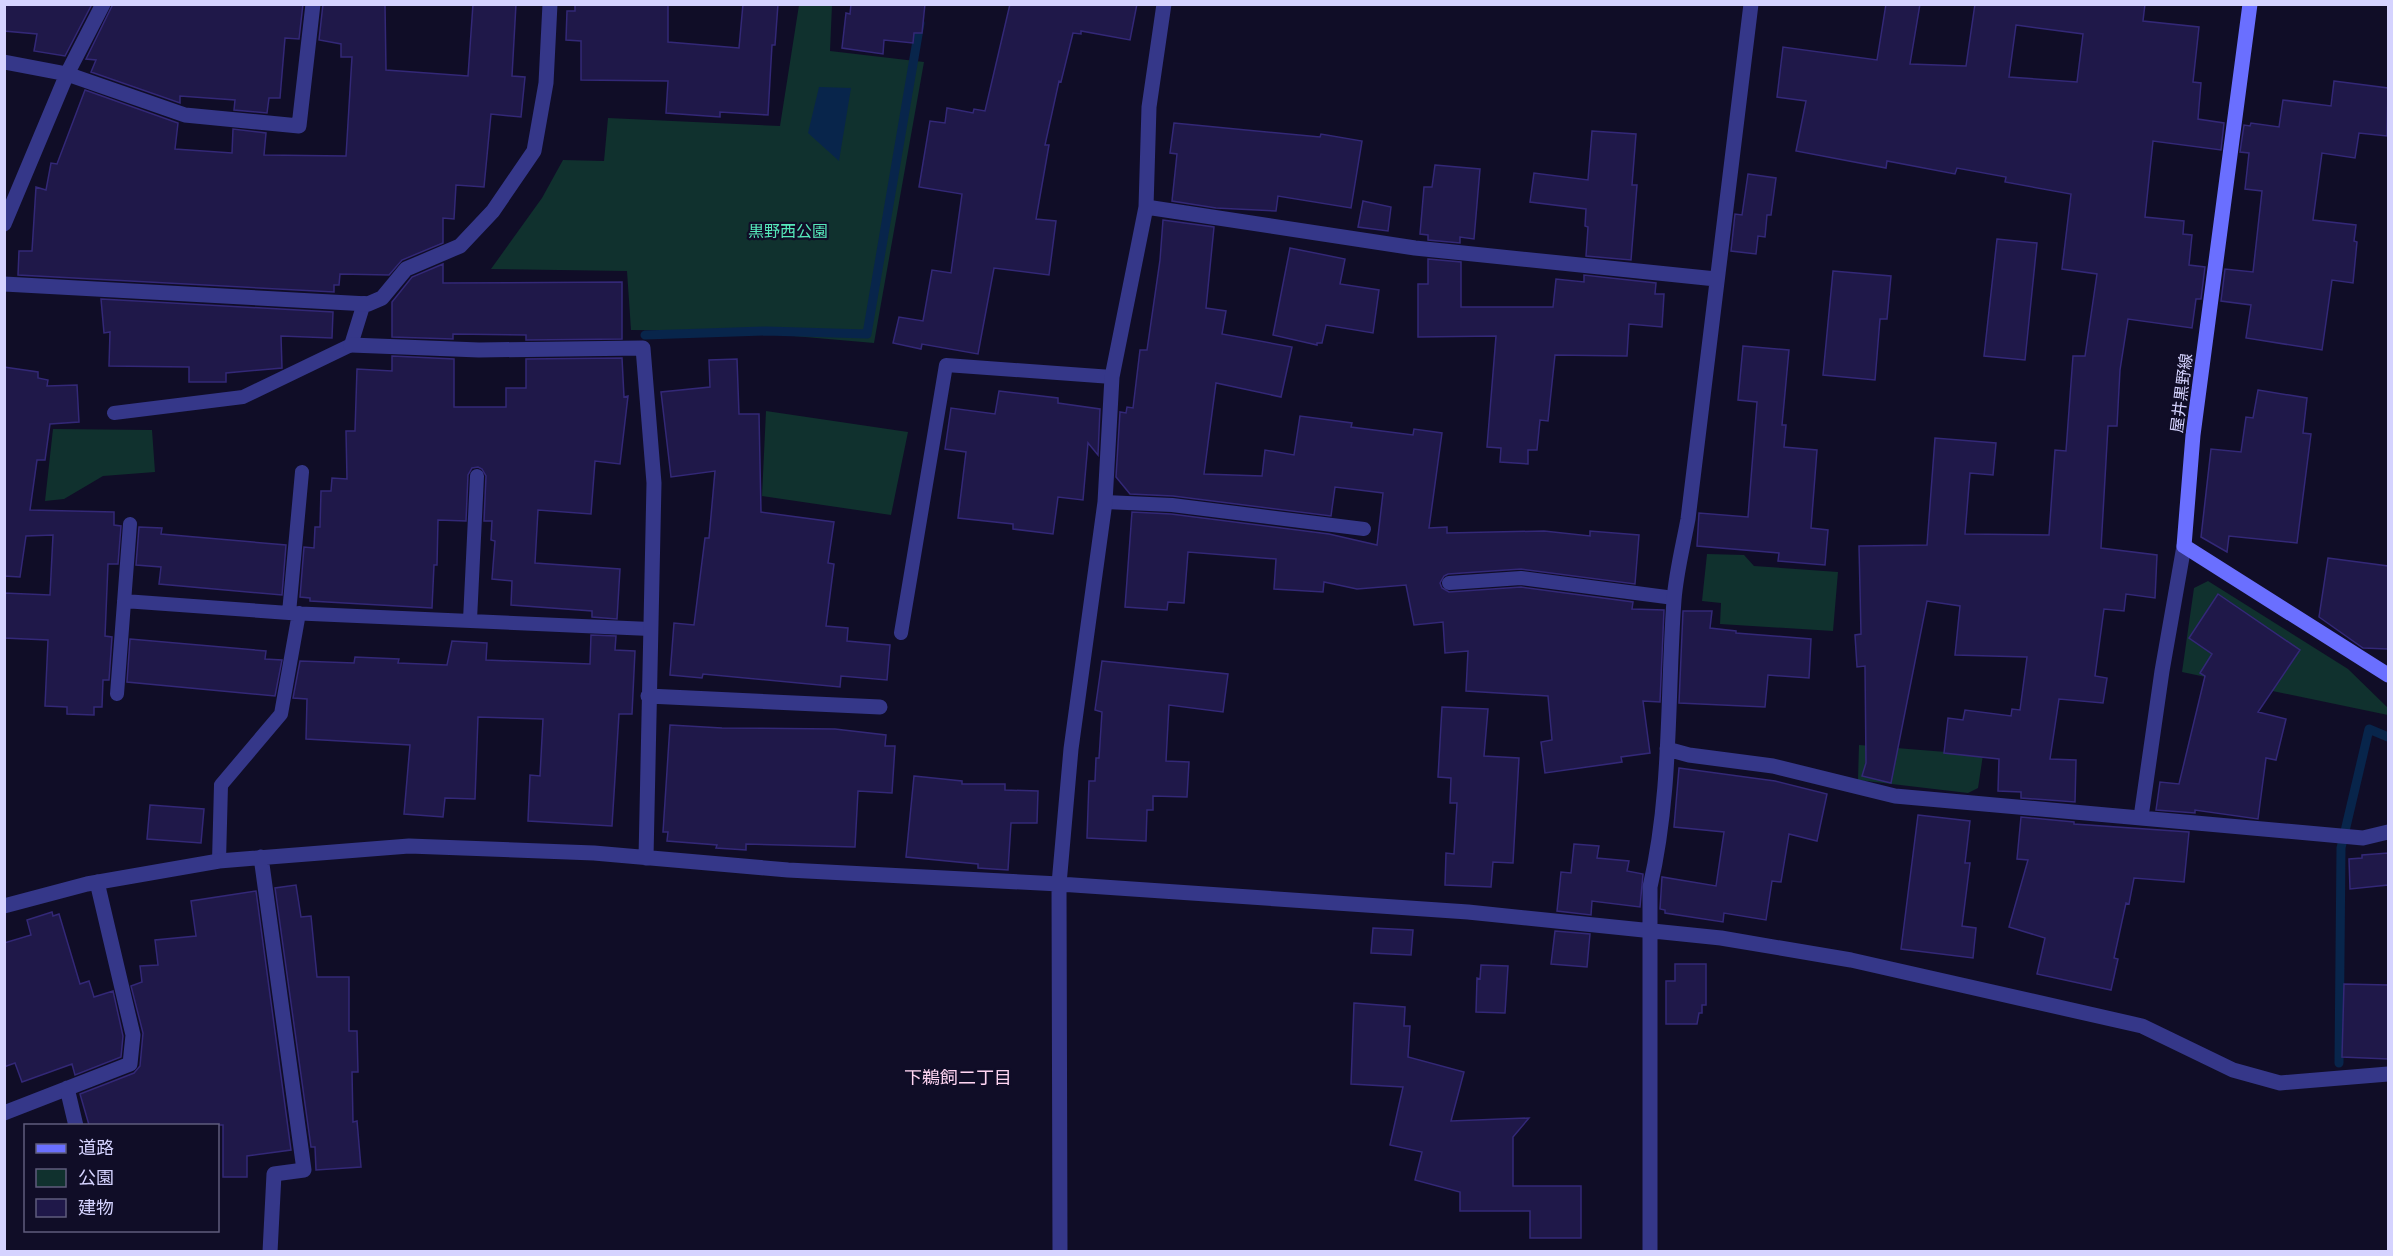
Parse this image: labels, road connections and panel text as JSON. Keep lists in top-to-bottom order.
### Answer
{
  "streets": {
    "main road": ["屋井黒野線"]
  },
  "districts": ["下鵜飼二丁目"],
  "parks": ["黒野西公園"],
  "legend": ["道路", "公園", "建物"]
}
